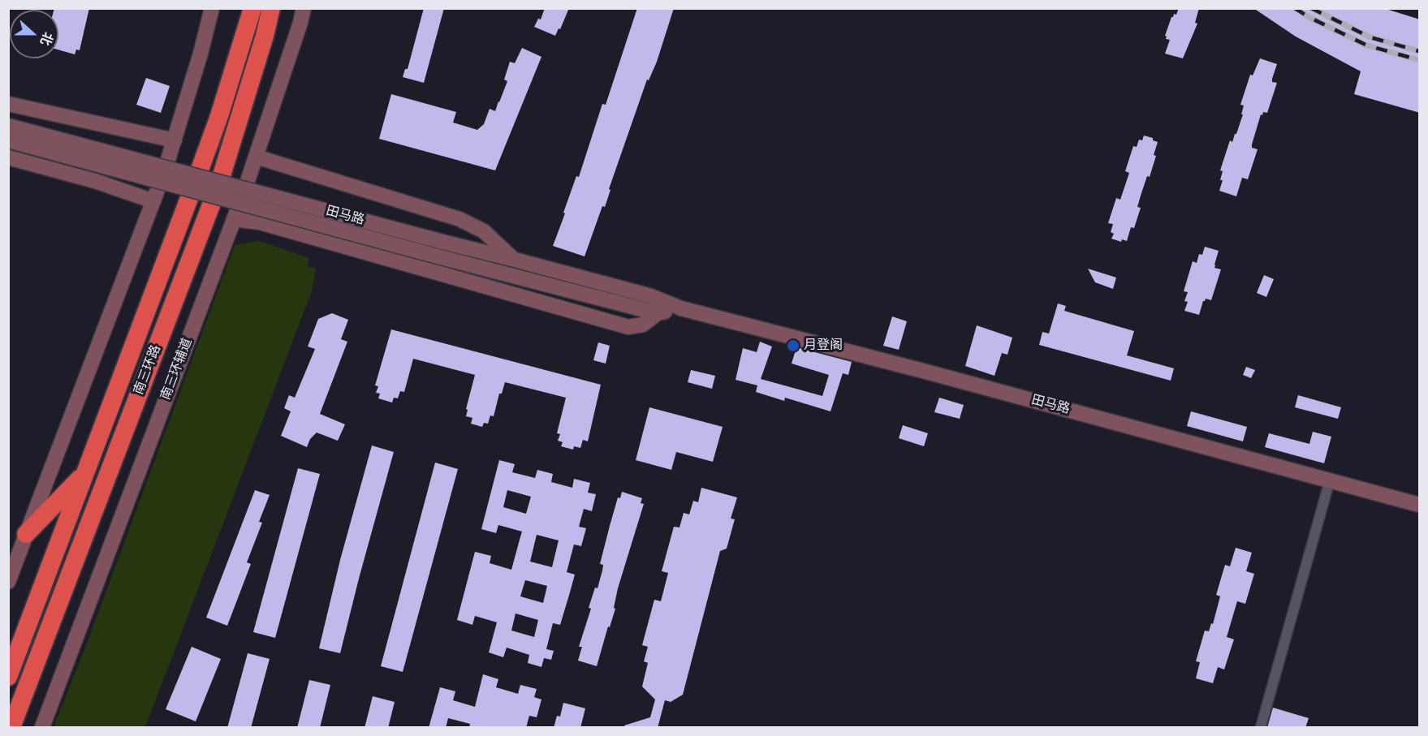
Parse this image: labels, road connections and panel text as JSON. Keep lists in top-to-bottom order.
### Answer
{
  "streets": {
    "highway": ["南三环路"],
    "street": ["田马路", "南三环辅道"]
  },
  "places": ["月登阁"],
  "north": "right"
}
